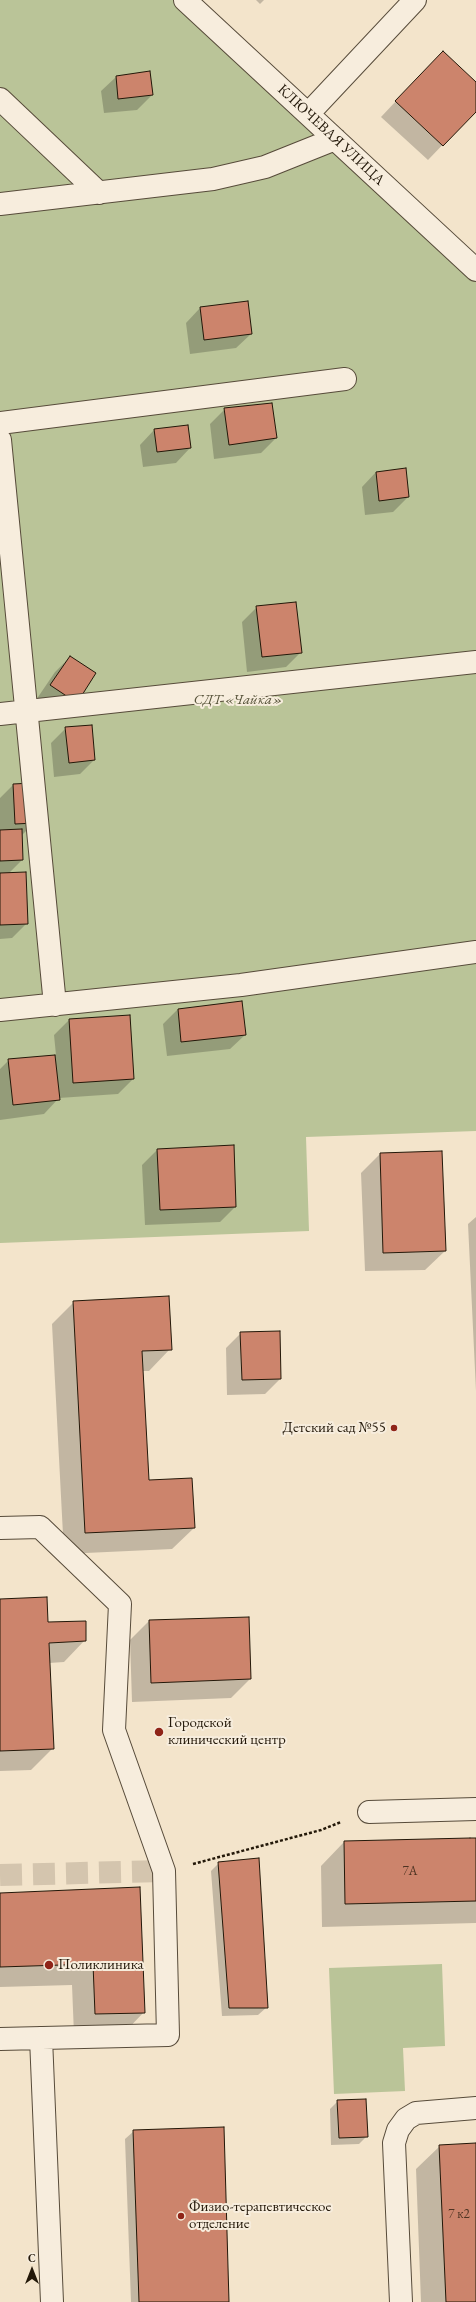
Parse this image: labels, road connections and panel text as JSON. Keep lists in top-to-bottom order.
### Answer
{
  "streets": {
    "street": ["КЛЮЧЕВАЯ УЛИЦА"]
  },
  "parks": ["СДТ «Чайка»"],
  "places": [
    "Детский сад №55",
    "Городской клинический центр",
    "Поликлиника",
    "Физио-терапевтическое отделение"
  ],
  "house_numbers": ["7А", "7 к2"],
  "north": "top"
}
